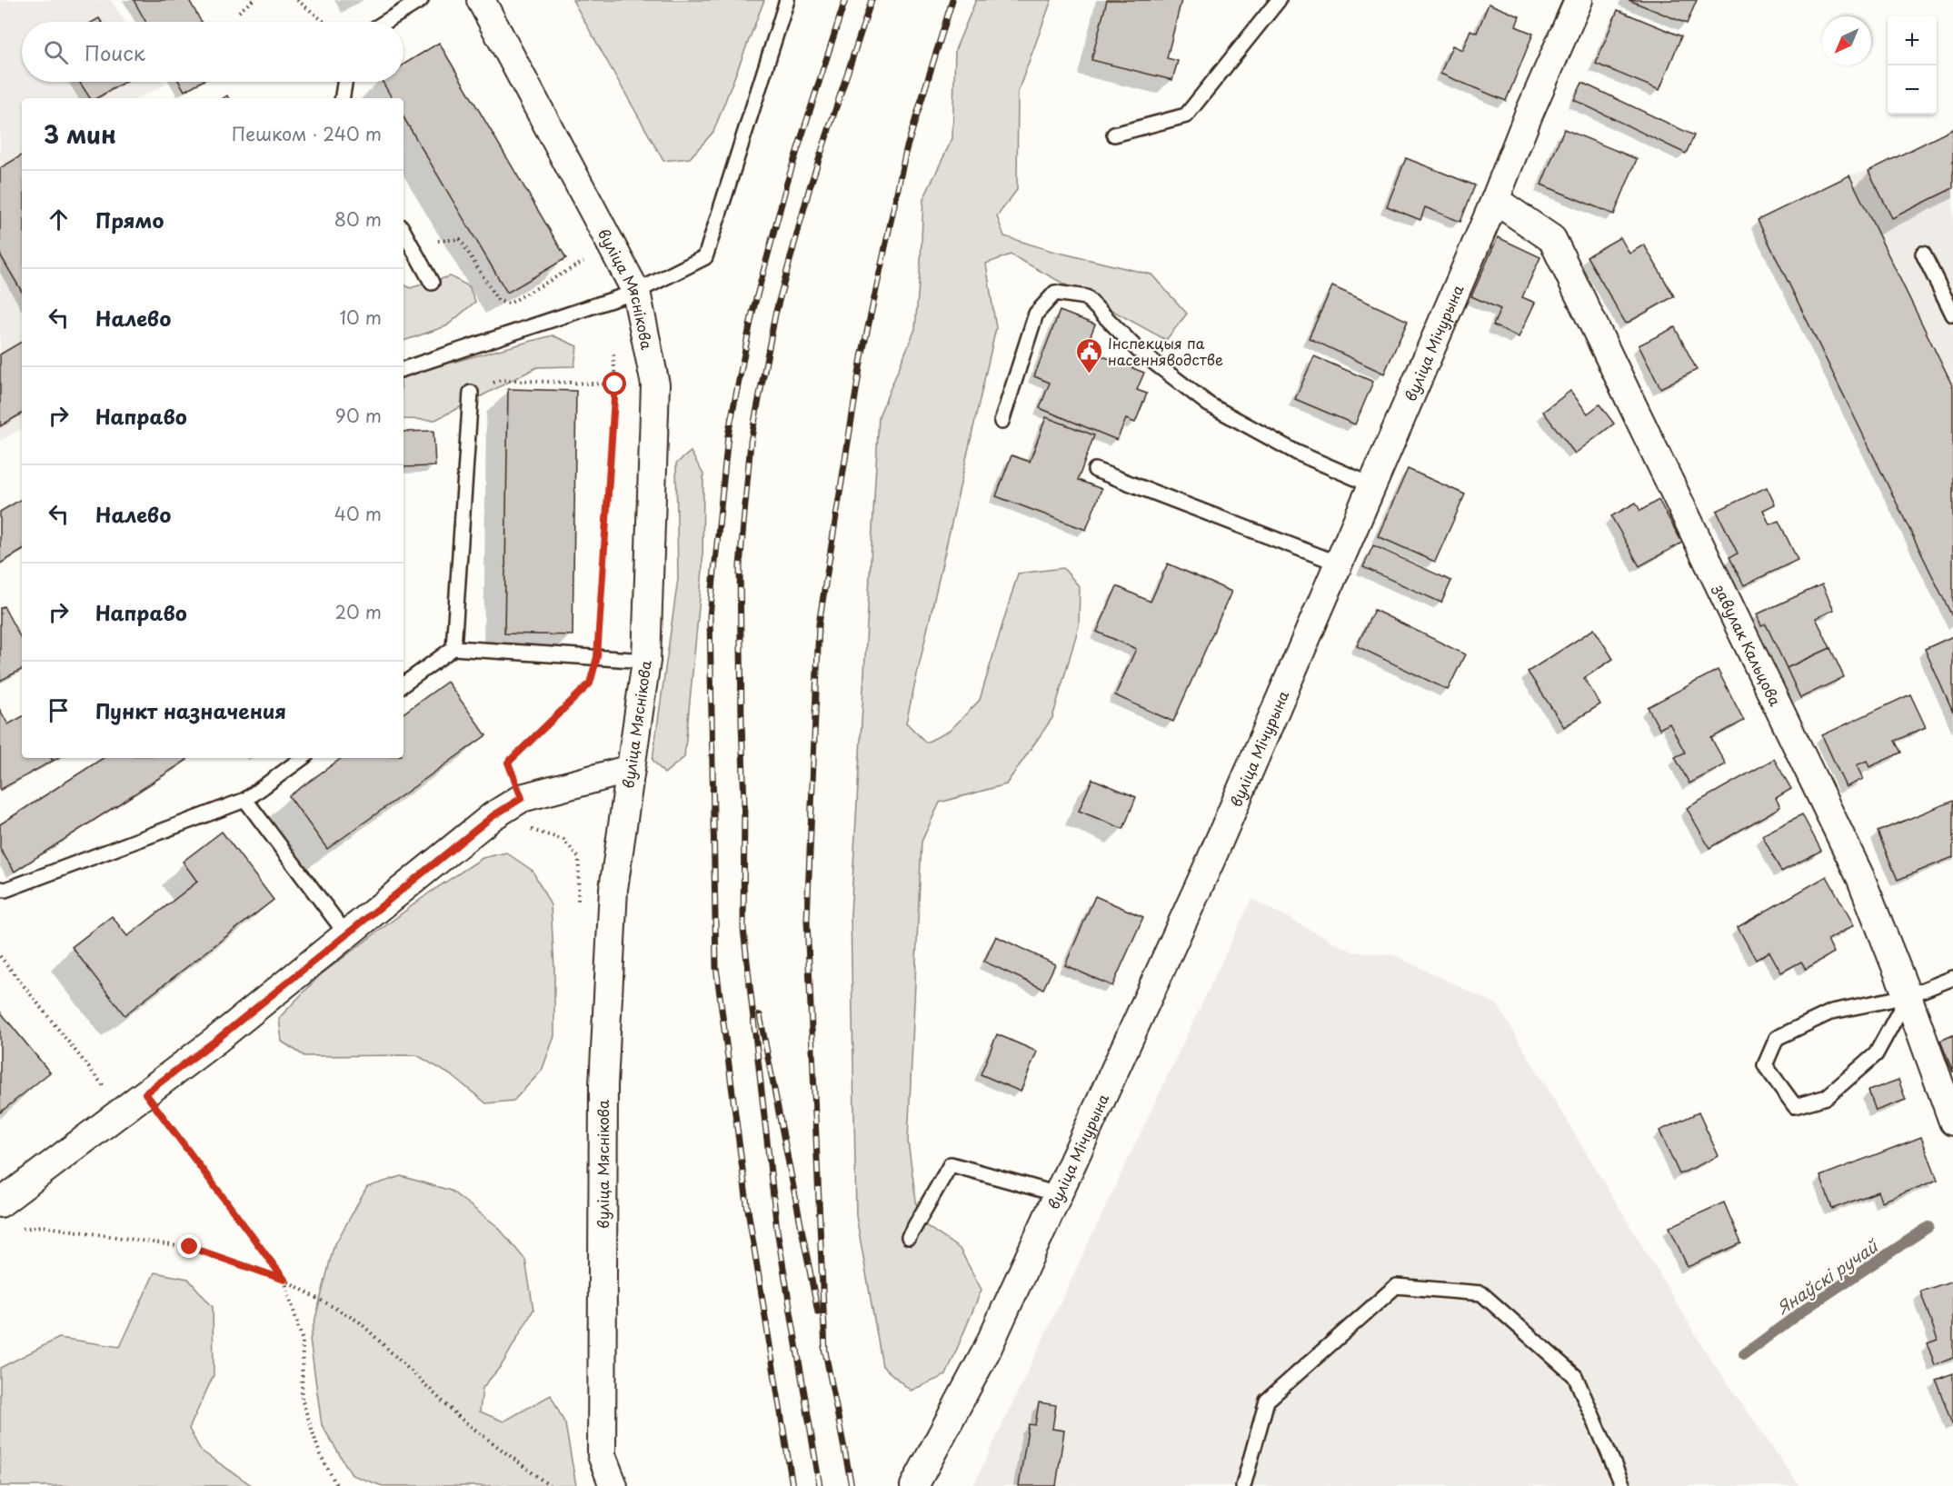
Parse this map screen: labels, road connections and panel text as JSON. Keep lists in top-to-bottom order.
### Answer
{
  "streets": {
    "street": ["вуліца Мяснікова", "вуліца Мічурына", "завулак Кальцова"]
  },
  "crossings": [
    ["вуліца Мічурына", "завулак Кальцова"]
  ],
  "water": ["Янаўскі ручай"],
  "places": {
    "public building": ["Інспекцыя па насенняводстве"]
  },
  "north": "bottom left",
  "page": {
    "map_buttons": ["+", "−"],
    "search": "Поиск",
    "heading": ["3 мин", "Пешком · 240 m"],
    "list": [
      ["Прямо", "80 m"],
      ["Налево", "10 m"],
      ["Направо", "90 m"],
      ["Налево", "40 m"],
      ["Направо", "20 m"],
      "Пункт назначения"
    ]
  }
}
